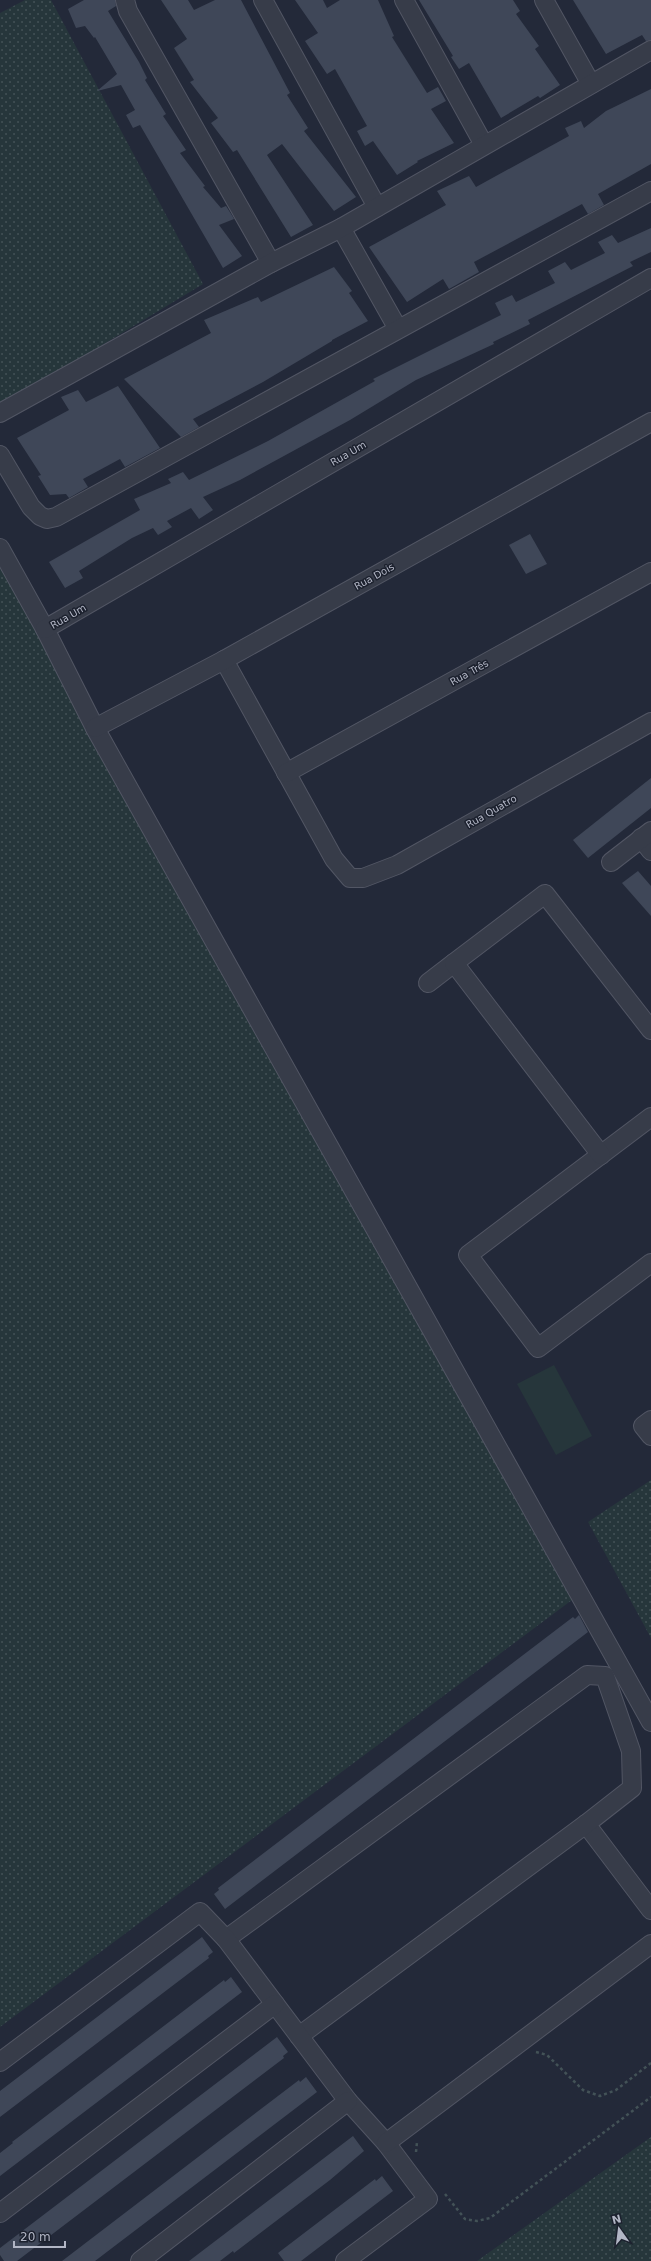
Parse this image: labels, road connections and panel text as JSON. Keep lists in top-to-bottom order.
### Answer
{
  "streets": {
    "street": [
      "Rua Um",
      "Rua Dois",
      "Rua Três",
      "Rua Quatro"
    ]
  },
  "crossings": [
    ["Rua Três", "Rua Quatro"]
  ],
  "scale_bar": "20 m",
  "north": "top"
}
